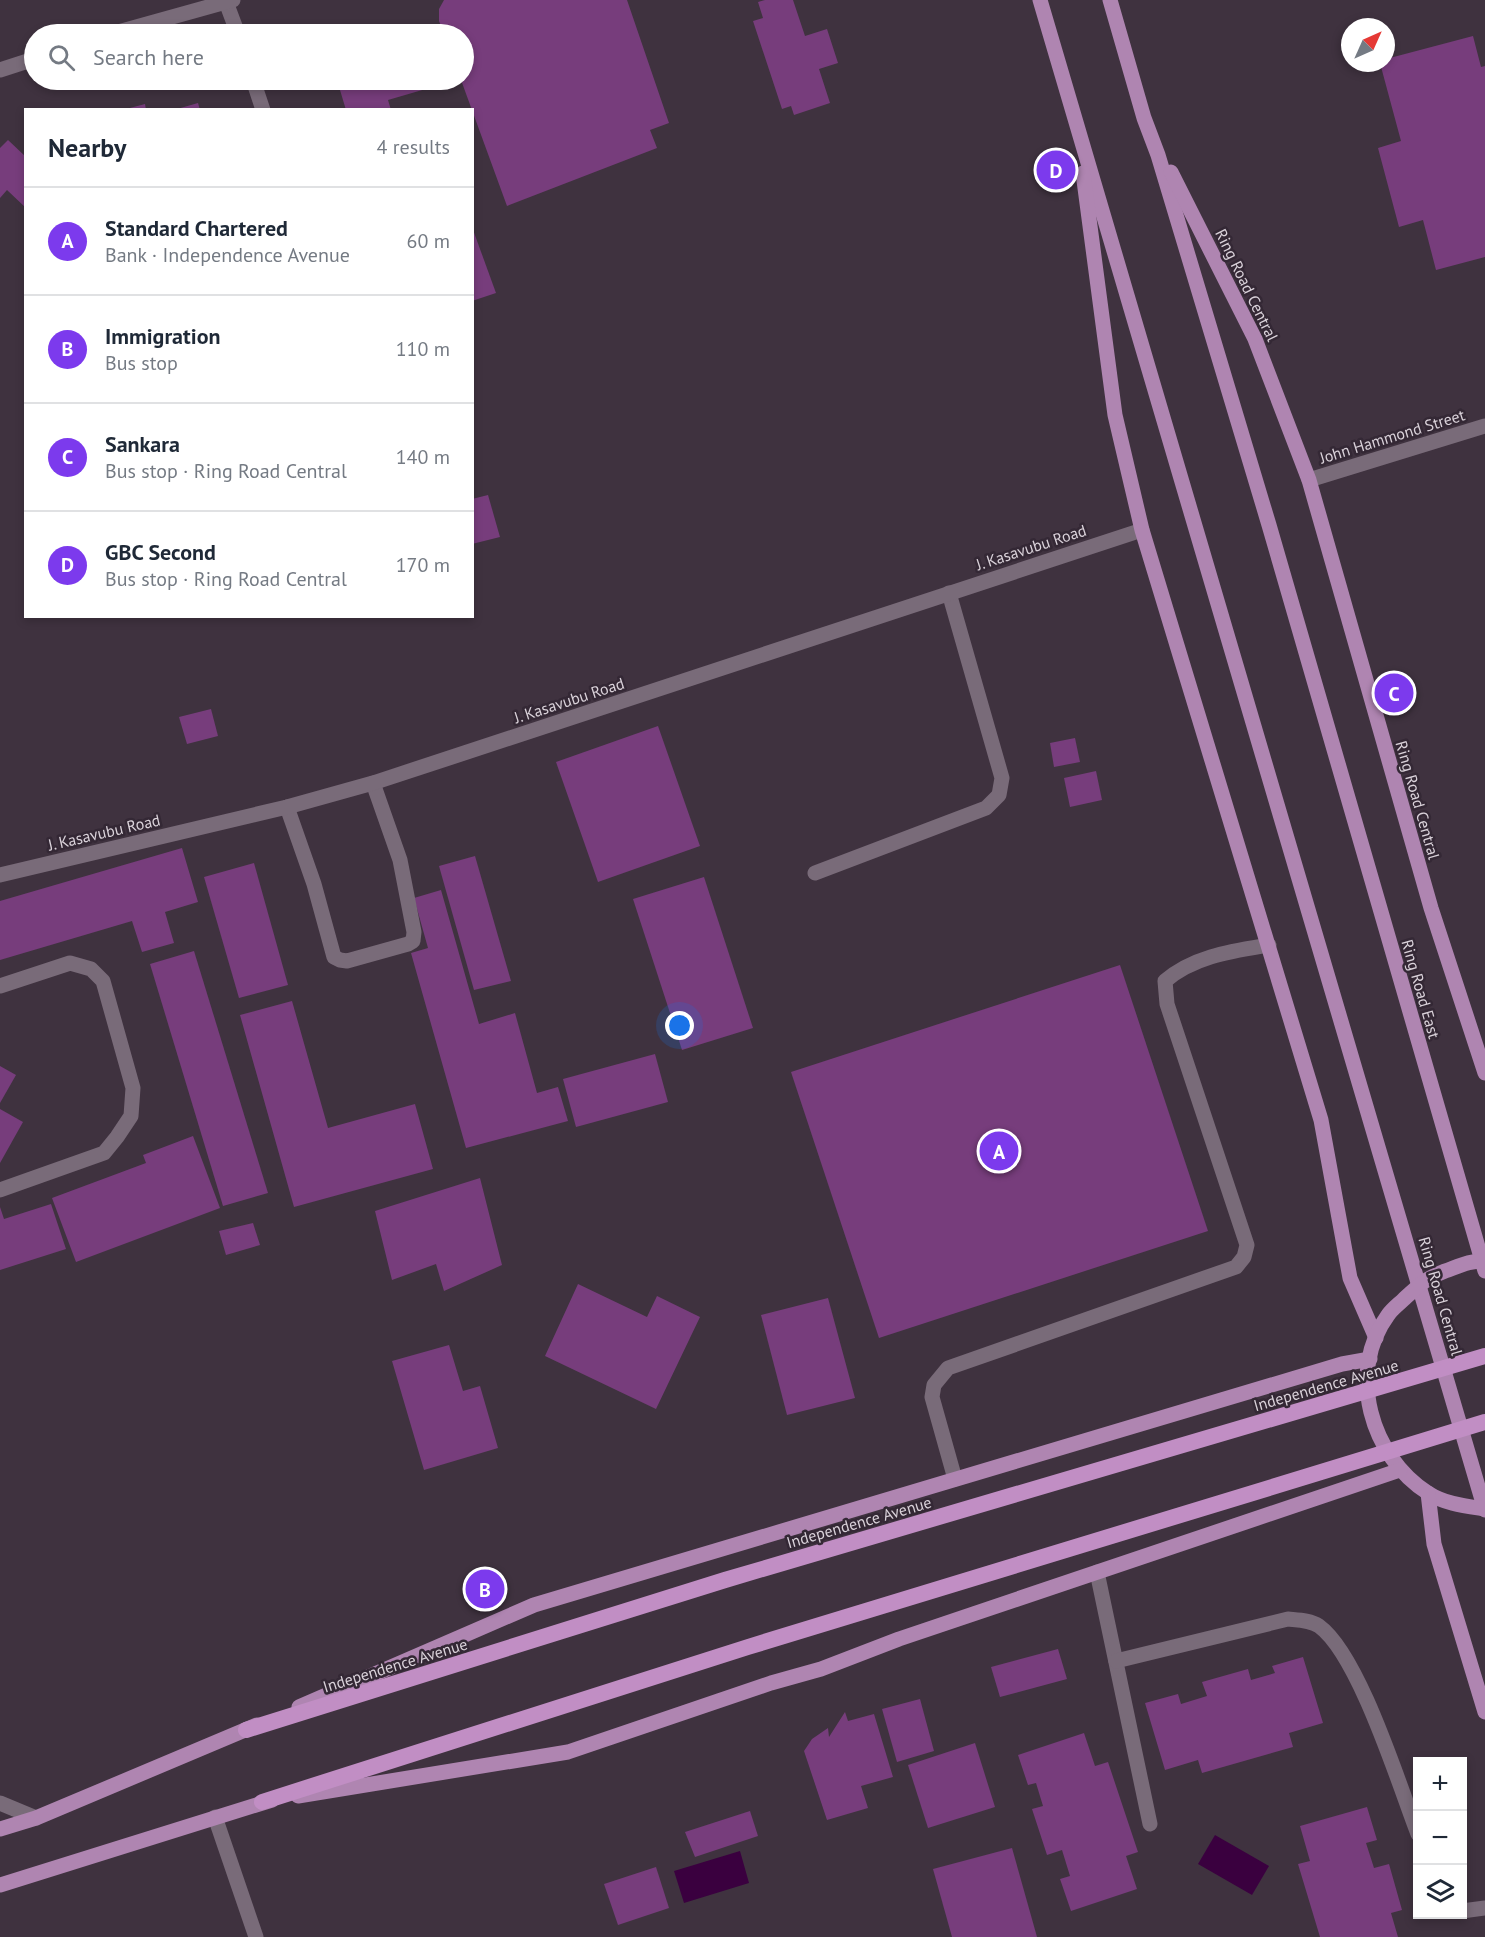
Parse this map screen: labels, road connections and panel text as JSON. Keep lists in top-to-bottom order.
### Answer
{
  "streets": {
    "highway": ["Independence Avenue"],
    "main road": ["Ring Road Central", "Ring Road East"],
    "street": ["John Hammond Street", "J. Kasavubu Road"]
  },
  "crossings": [
    ["Ring Road Central", "John Hammond Street"],
    ["Ring Road Central", "J. Kasavubu Road"],
    ["Ring Road Central", "Ring Road East"]
  ],
  "north": "top right",
  "page": {
    "search": "Search here",
    "heading": ["Nearby", "4 results"],
    "pins": [
      "D",
      "C",
      "A",
      "B"
    ],
    "list": [
      {
        "mark": "A",
        "name": "Standard Chartered",
        "note": "Bank · Independence Avenue",
        "value": "60 m"
      },
      {
        "mark": "B",
        "name": "Immigration",
        "note": "Bus stop",
        "value": "110 m"
      },
      {
        "mark": "C",
        "name": "Sankara",
        "note": "Bus stop · Ring Road Central",
        "value": "140 m"
      },
      {
        "mark": "D",
        "name": "GBC Second",
        "note": "Bus stop · Ring Road Central",
        "value": "170 m"
      }
    ],
    "map_buttons": ["+", "−"]
  }
}
